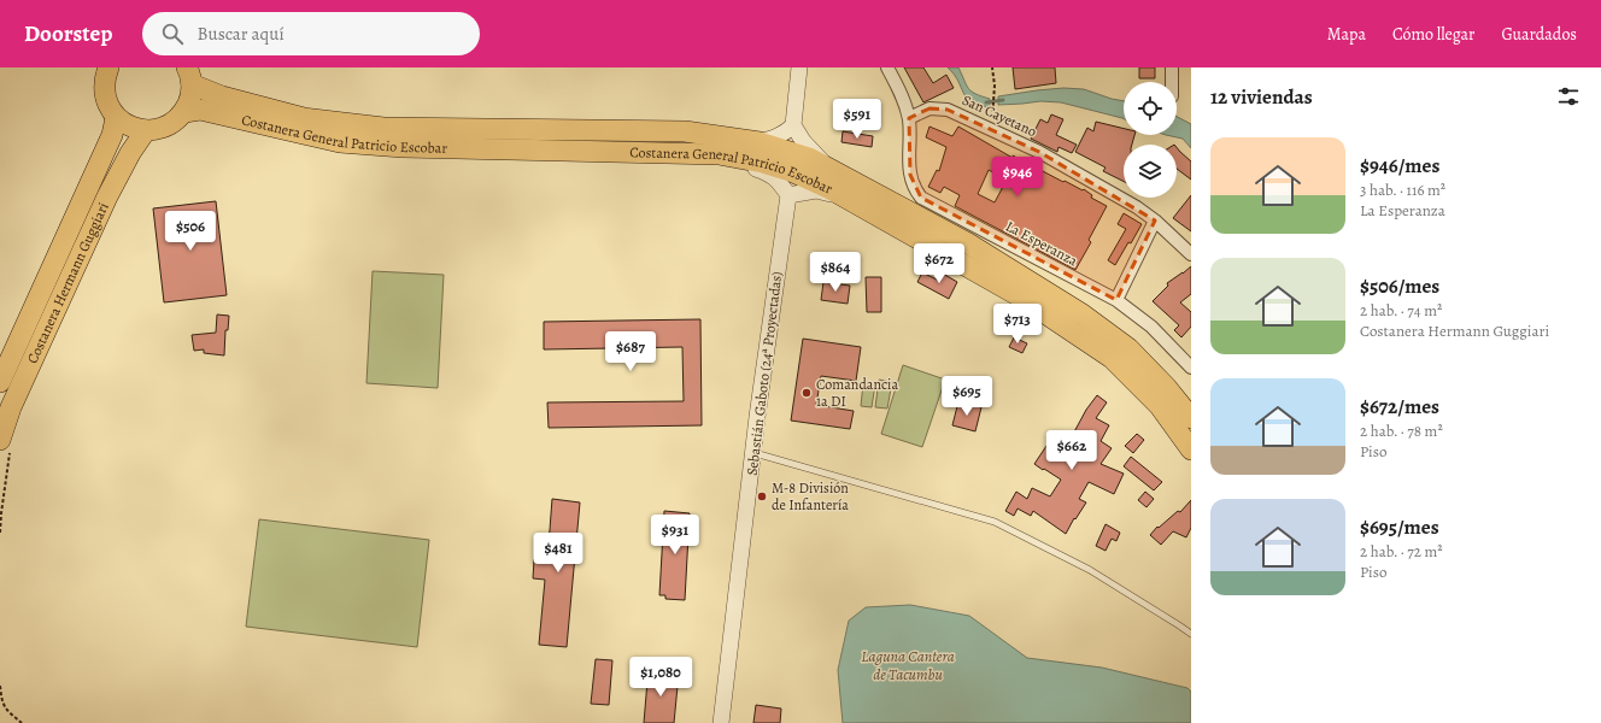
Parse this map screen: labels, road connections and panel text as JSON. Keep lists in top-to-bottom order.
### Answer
{
  "streets": {
    "highway": ["Costanera General Patricio Escobar", "Costanera Hermann Guggiari"],
    "street": ["San Cayetano", "La Esperanza", "Sebastián Gaboto (24ª Proyectadas)"]
  },
  "crossings": [
    ["San Cayetano", "La Esperanza"]
  ],
  "water": ["Laguna Cantera de Tacumbu"],
  "places": ["Comandancia 1a DI", "M-8 División de Infantería"],
  "page": {
    "header": "Doorstep",
    "search": "Buscar aquí",
    "nav": ["Mapa", "Cómo llegar", "Guardados"],
    "heading": "12 viviendas",
    "price": [
      "$591",
      "$946",
      "$506",
      "$672",
      "$864",
      "$713",
      "$687",
      "$695",
      "$662",
      "$931",
      "$481",
      "$1,080"
    ],
    "list": [
      {
        "name": "$946/mes",
        "note": "3 hab. · 116 m² · La Esperanza"
      },
      {
        "name": "$506/mes",
        "note": "2 hab. · 74 m² · Costanera Hermann Guggiari"
      },
      {
        "name": "$672/mes",
        "note": "2 hab. · 78 m² · Piso"
      },
      {
        "name": "$695/mes",
        "note": "2 hab. · 72 m² · Piso"
      }
    ]
  }
}
